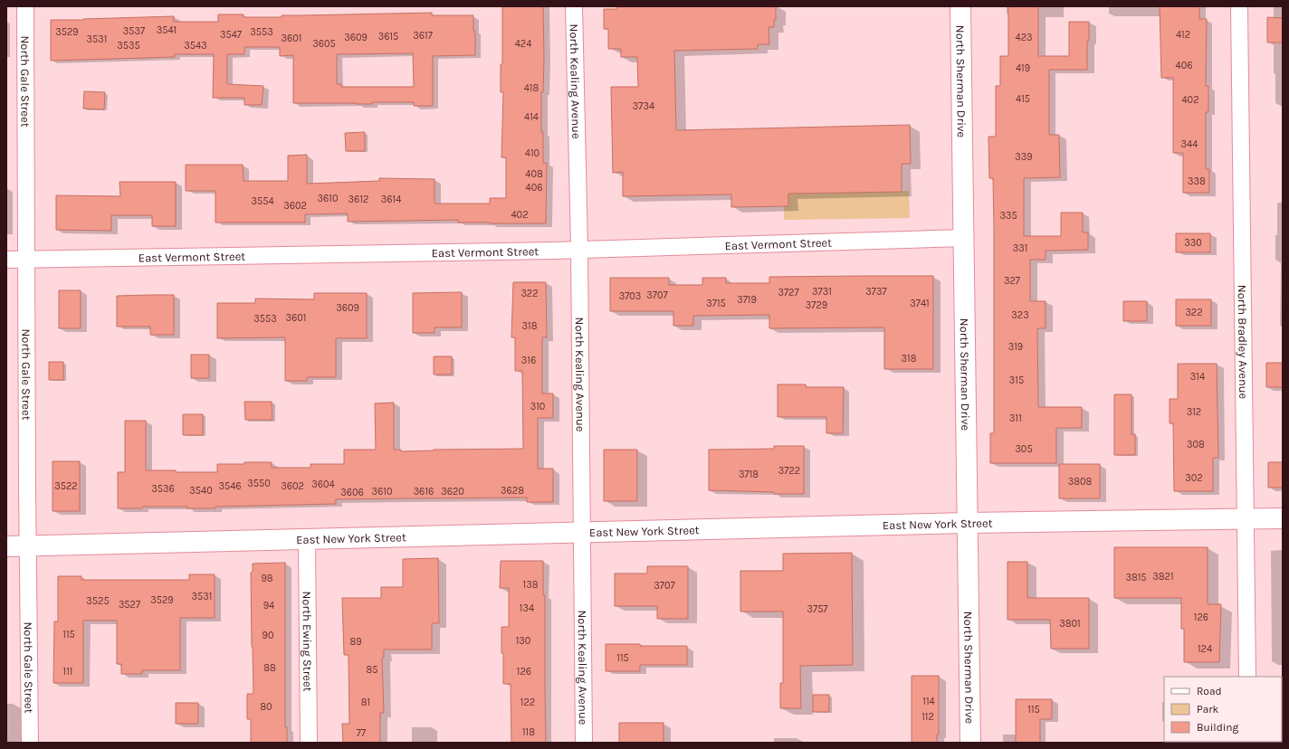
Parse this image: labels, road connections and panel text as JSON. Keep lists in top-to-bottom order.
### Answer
{
  "streets": {
    "main road": ["North Sherman Drive", "East New York Street"],
    "street": [
      "North Gale Street",
      "North Kealing Avenue",
      "East Vermont Street",
      "North Bradley Avenue",
      "North Ewing Street"
    ]
  },
  "crossings": [
    ["North Gale Street", "East Vermont Street"],
    ["North Gale Street", "East New York Street"],
    ["North Kealing Avenue", "East Vermont Street"],
    ["North Kealing Avenue", "East New York Street"],
    ["North Sherman Drive", "East Vermont Street"],
    ["North Sherman Drive", "East New York Street"],
    ["North Bradley Avenue", "East New York Street"],
    ["East New York Street", "North Ewing Street"]
  ],
  "house_numbers": [
    "3541",
    "3537",
    "3529",
    "3553",
    "3547",
    "412",
    "3617",
    "3615",
    "3609",
    "423",
    "3601",
    "3531",
    "3605",
    "424",
    "3535",
    "3543",
    "406",
    "419",
    "418",
    "415",
    "402",
    "3734",
    "414",
    "344",
    "410",
    "339",
    "408",
    "338",
    "406",
    "3610",
    "3612",
    "3614",
    "3554",
    "3602",
    "402",
    "335",
    "330",
    "331",
    "327",
    "3731",
    "3737",
    "3727",
    "322",
    "3707",
    "3703",
    "3719",
    "3715",
    "3741",
    "3729",
    "3609",
    "322",
    "323",
    "3601",
    "3553",
    "318",
    "319",
    "318",
    "316",
    "314",
    "315",
    "310",
    "312",
    "311",
    "308",
    "305",
    "3722",
    "3718",
    "302",
    "3808",
    "3550",
    "3604",
    "3522",
    "3546",
    "3602",
    "3536",
    "3540",
    "3628",
    "3610",
    "3616",
    "3620",
    "3606",
    "3821",
    "3815",
    "98",
    "138",
    "3707",
    "3531",
    "3529",
    "3525",
    "3527",
    "94",
    "134",
    "3757",
    "126",
    "3801",
    "115",
    "90",
    "130",
    "89",
    "124",
    "115",
    "88",
    "85",
    "111",
    "126",
    "114",
    "81",
    "122",
    "80",
    "115",
    "112",
    "118",
    "77"
  ],
  "legend": ["Road", "Park", "Building"]
}
